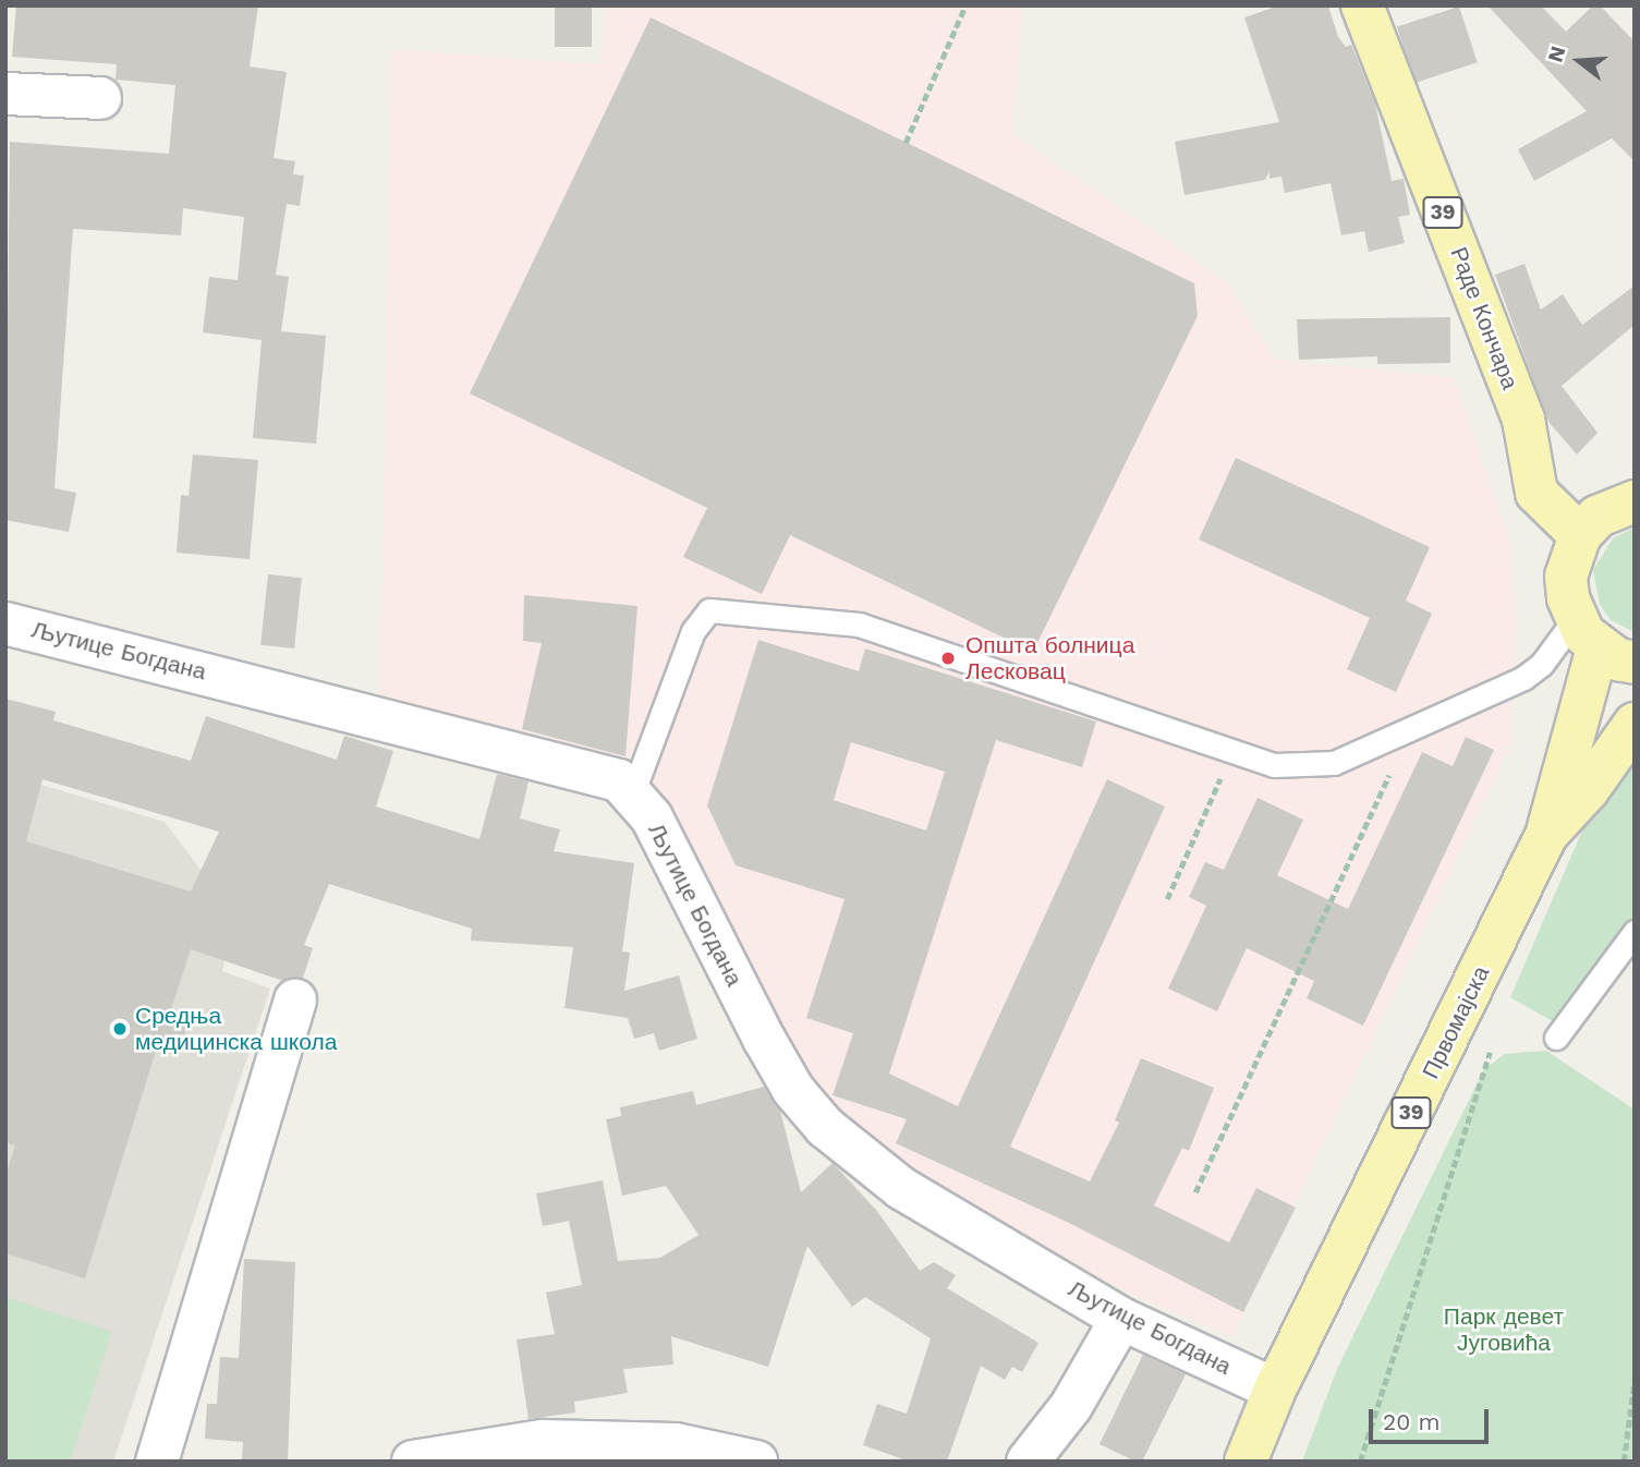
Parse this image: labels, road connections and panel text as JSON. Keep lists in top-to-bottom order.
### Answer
{
  "streets": {
    "main road": ["39", "Раде Кончара", "Првомајска"],
    "street": ["Љутице Богдана"]
  },
  "crossings": [
    ["Љутице Богдана", "Првомајска"]
  ],
  "parks": ["Парк девет Југовића"],
  "places": ["Општа болница Лесковац", "Средња медицинска школа"],
  "scale_bar": "20 m",
  "north": "left"
}
